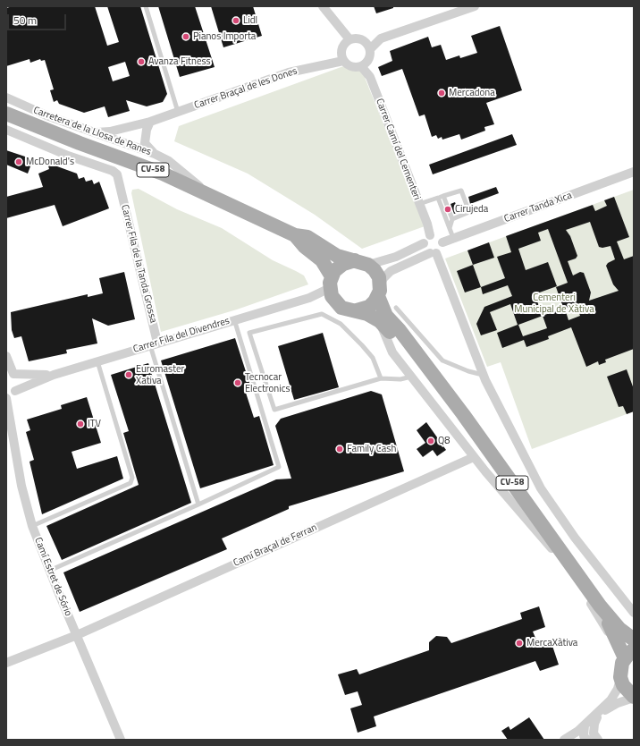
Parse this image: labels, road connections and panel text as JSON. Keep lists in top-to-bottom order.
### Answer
{
  "streets": {
    "main road": ["CV-58"],
    "street": [
      "Carrer Braçal de les Dones",
      "Carretera de la Llosa de Ranes",
      "Carrer Camí del Cementeri",
      "Carrer Tanda Xica",
      "Carrer Fila de la Tanda Grossa",
      "Carrer Fila del Divendres",
      "Camí Braçal de Ferran",
      "Camí Estret de Sório"
    ]
  },
  "crossings": [
    ["Carrer Braçal de les Dones", "Carretera de la Llosa de Ranes"],
    ["Carrer Braçal de les Dones", "Carrer Camí del Cementeri"],
    ["Carretera de la Llosa de Ranes", "CV-58"],
    ["Carrer Camí del Cementeri", "Carrer Tanda Xica"],
    ["CV-58", "Carrer Fila del Divendres"],
    ["Carrer Fila de la Tanda Grossa", "Carrer Fila del Divendres"],
    ["Carrer Fila del Divendres", "Camí Estret de Sório"],
    ["Camí Braçal de Ferran", "Camí Estret de Sório"]
  ],
  "parks": ["Cementeri Municipal de Xàtiva"],
  "places": [
    "Lidl",
    "Pianos Importa",
    "Avanza Fitness",
    "Mercadona",
    "McDonald's",
    "Cirujeda",
    "Euromaster Xativa",
    "Tecnocar Electronics",
    "ITV",
    "Q8",
    "Family Cash",
    "MercaXàtiva"
  ],
  "scale_bar": "50 m"
}
